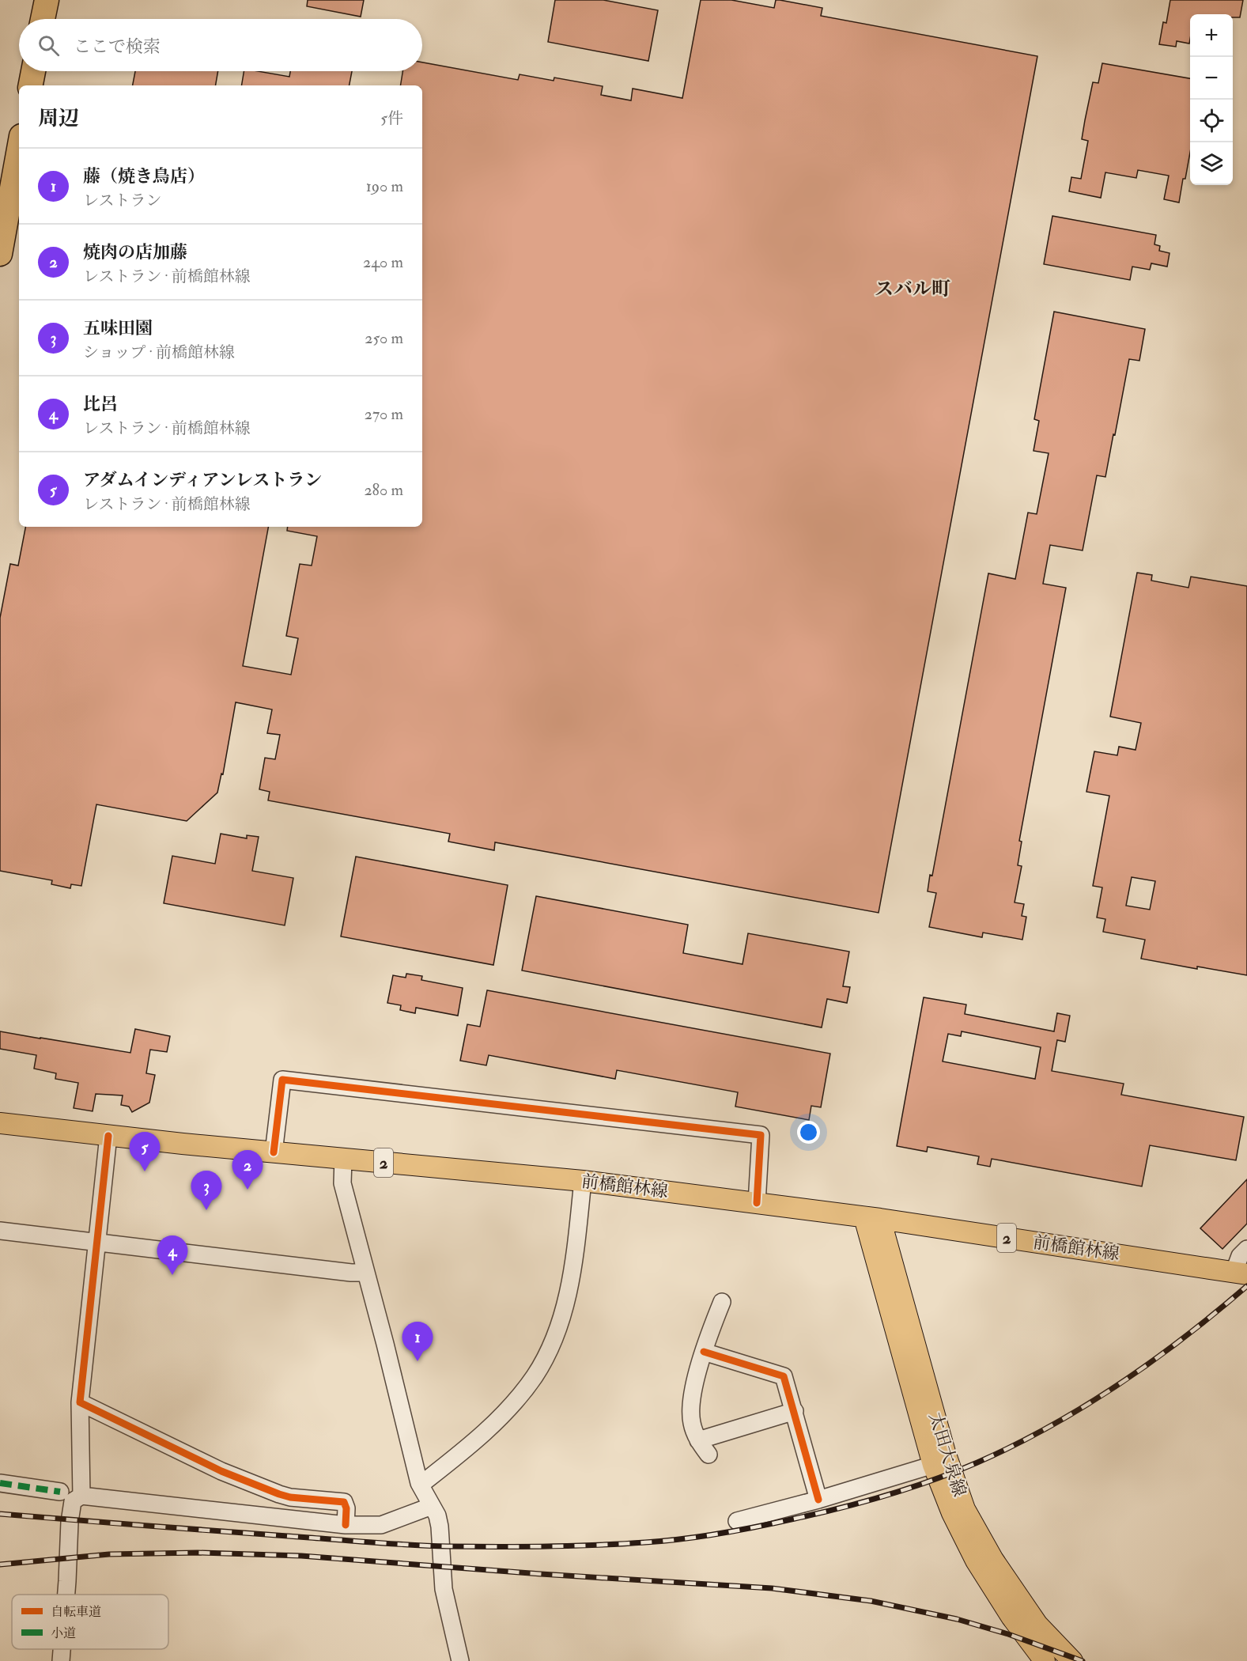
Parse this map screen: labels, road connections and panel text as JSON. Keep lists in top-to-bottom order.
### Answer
{
  "streets": {
    "main road": ["2", "前橋館林線", "太田大泉線"]
  },
  "crossings": [
    ["前橋館林線", "太田大泉線"]
  ],
  "districts": ["スバル町"],
  "legend": ["自転車道", "小道"],
  "page": {
    "map_buttons": ["+", "−"],
    "search": "ここで検索",
    "heading": ["周辺", "5件"],
    "list": [
      {
        "mark": "1",
        "name": "藤（焼き鳥店）",
        "note": "レストラン",
        "value": "190 m"
      },
      {
        "mark": "2",
        "name": "焼肉の店加藤",
        "note": "レストラン · 前橋館林線",
        "value": "240 m"
      },
      {
        "mark": "3",
        "name": "五味田園",
        "note": "ショップ · 前橋館林線",
        "value": "250 m"
      },
      {
        "mark": "4",
        "name": "比呂",
        "note": "レストラン · 前橋館林線",
        "value": "270 m"
      },
      {
        "mark": "5",
        "name": "アダムインディアンレストラン",
        "note": "レストラン · 前橋館林線",
        "value": "280 m"
      }
    ],
    "pins": [
      "5",
      "2",
      "3",
      "4",
      "1"
    ]
  }
}
